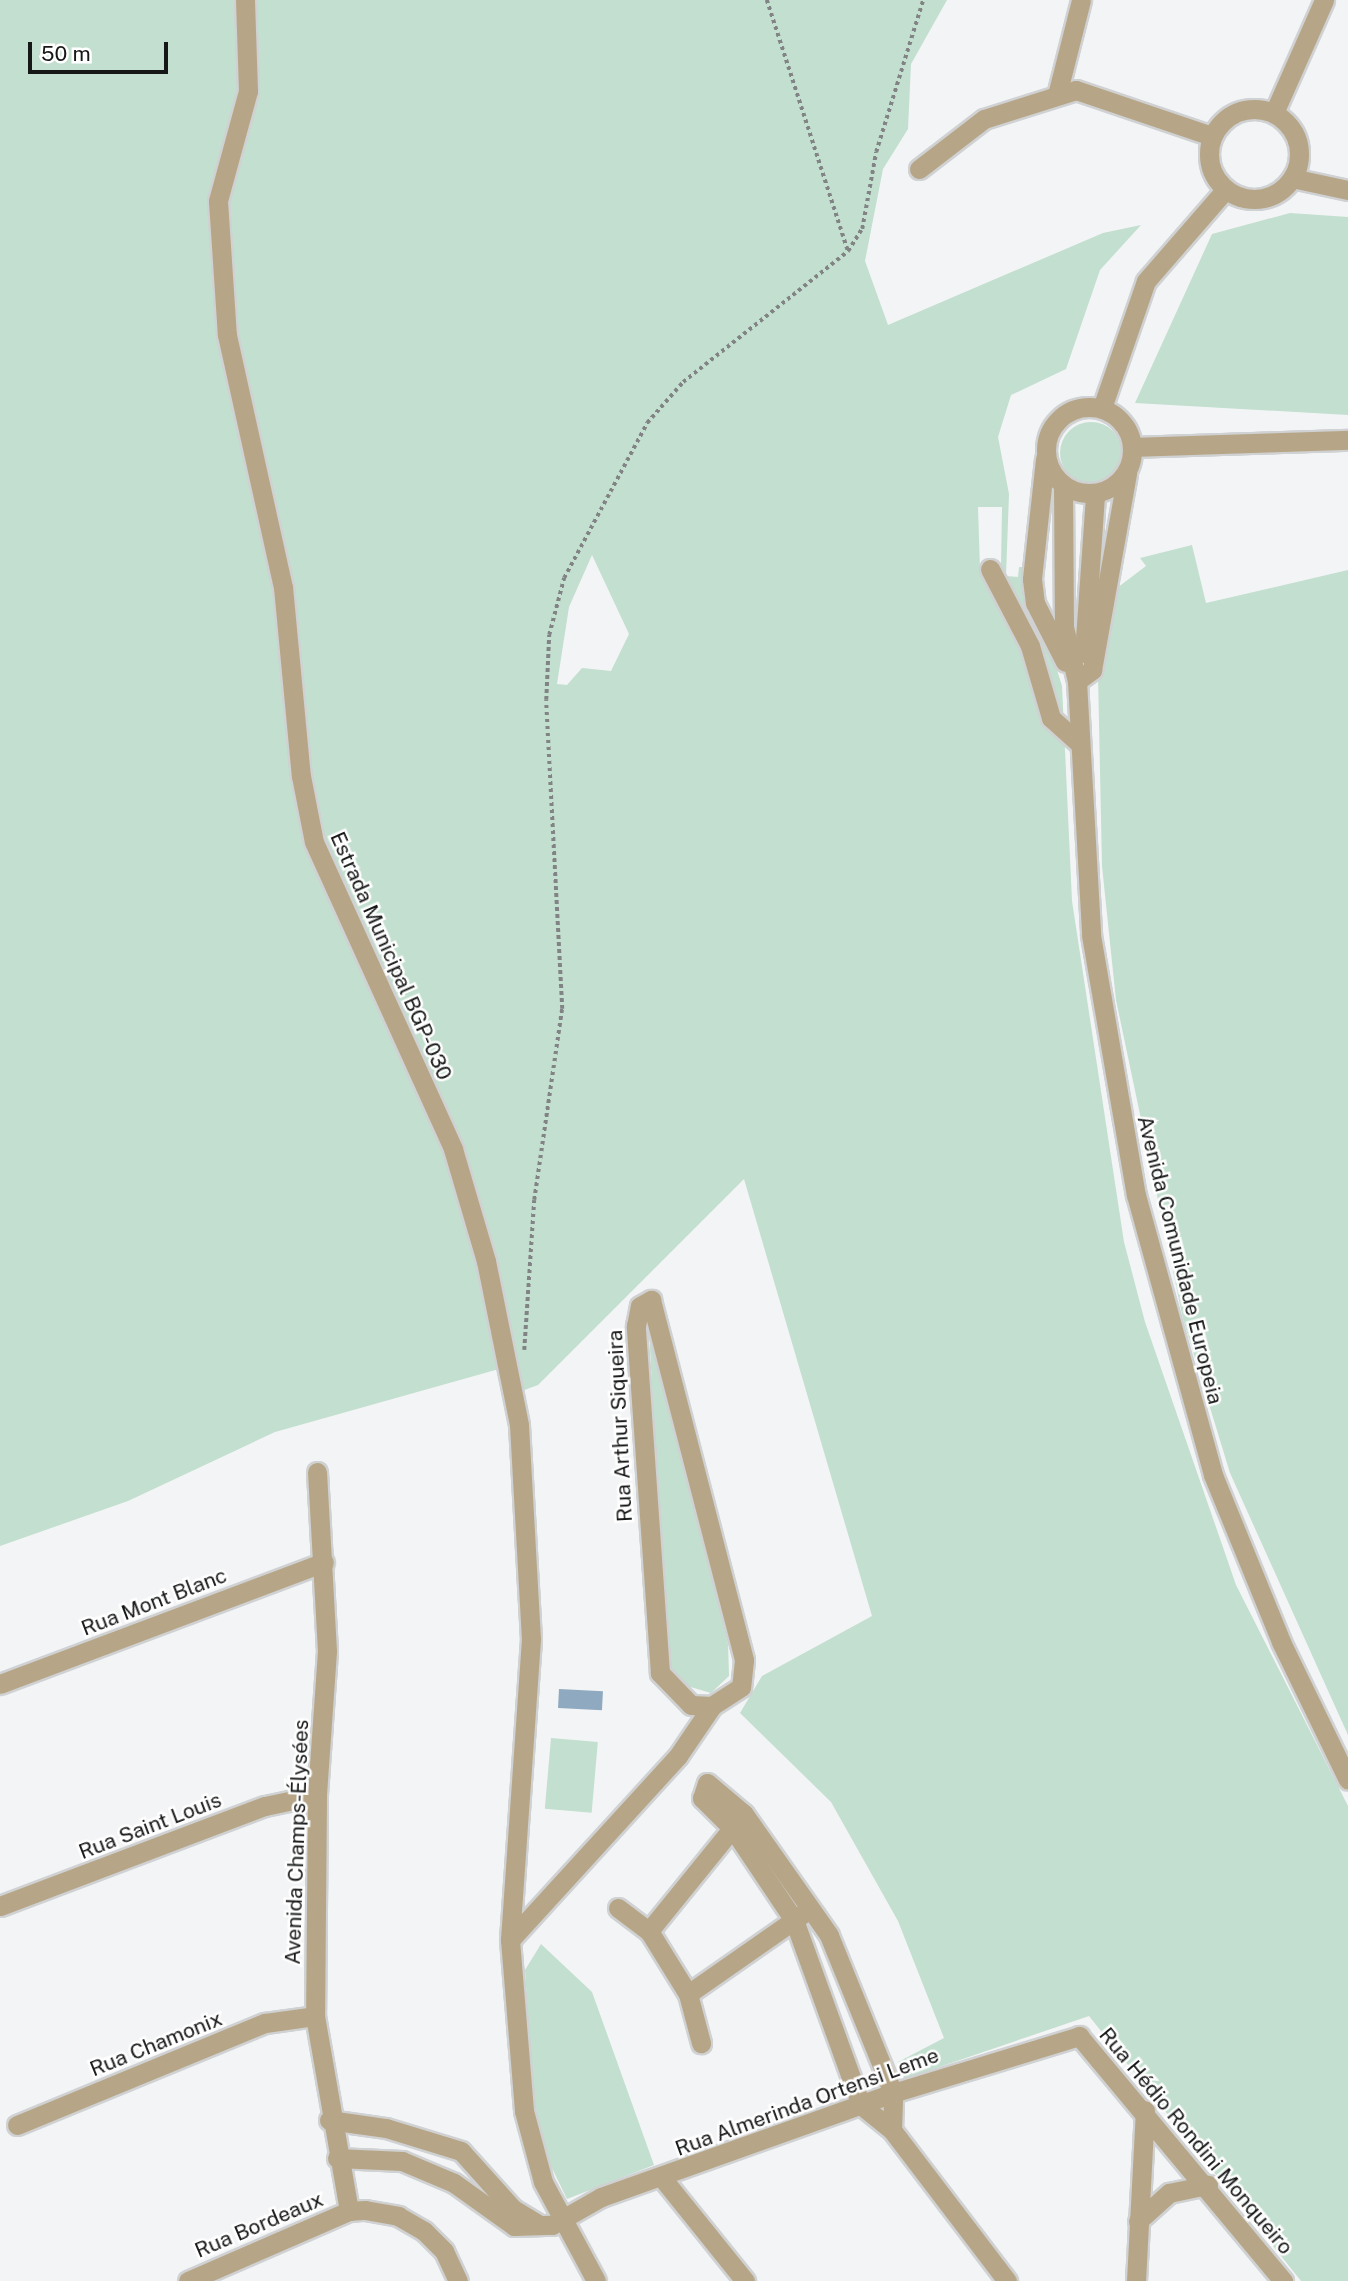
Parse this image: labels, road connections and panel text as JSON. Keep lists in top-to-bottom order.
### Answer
{
  "streets": {
    "street": [
      "Estrada Municipal BGP-030",
      "Avenida Comunidade Europeia",
      "Rua Arthur Siqueira",
      "Rua Mont Blanc",
      "Rua Saint Louis",
      "Avenida Champs-Élysées",
      "Rua Chamonix",
      "Rua Almerinda Ortensi Leme",
      "Rua Hédio Rondini Monqueiro",
      "Rua Bordeaux"
    ]
  },
  "crossings": [
    ["Estrada Municipal BGP-030", "Rua Arthur Siqueira"],
    ["Rua Mont Blanc", "Avenida Champs-Élysées"],
    ["Rua Saint Louis", "Avenida Champs-Élysées"],
    ["Avenida Champs-Élysées", "Rua Chamonix"],
    ["Avenida Champs-Élysées", "Rua Bordeaux"],
    ["Rua Almerinda Ortensi Leme", "Rua Hédio Rondini Monqueiro"]
  ],
  "scale_bar": "50 m"
}
